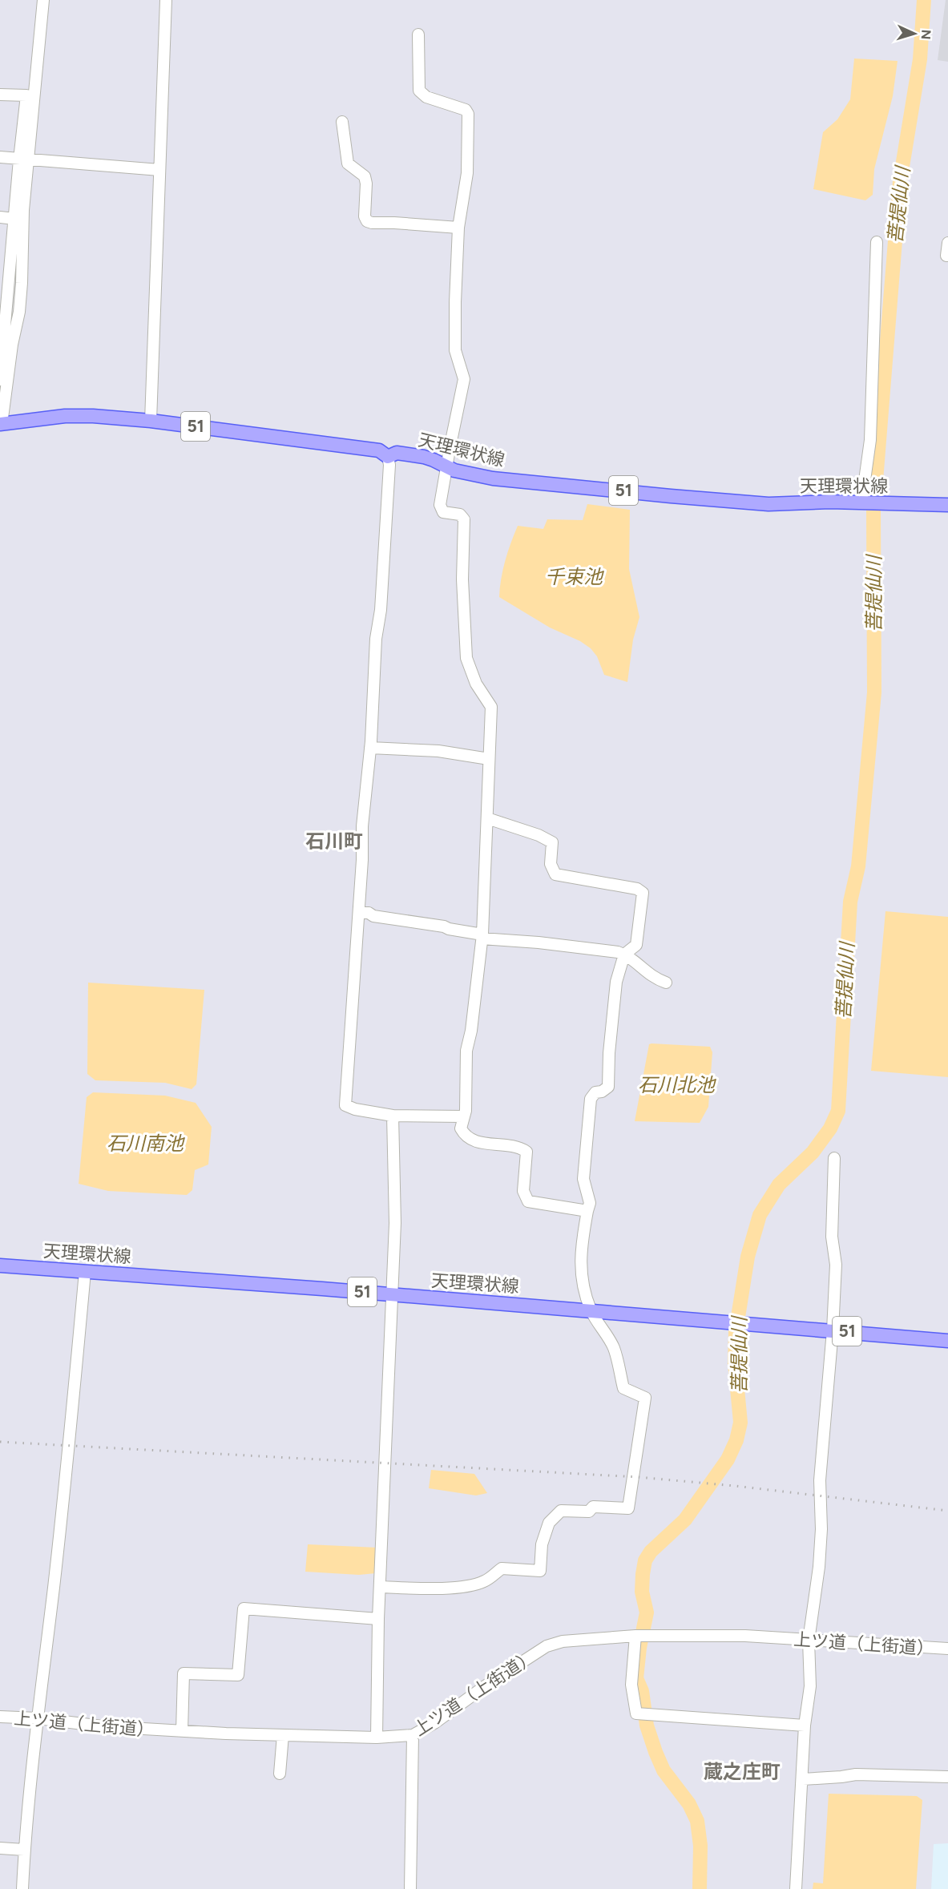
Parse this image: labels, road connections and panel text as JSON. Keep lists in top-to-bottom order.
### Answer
{
  "streets": {
    "main road": ["51", "天理環状線"],
    "street": ["上ツ道（上街道）"]
  },
  "districts": ["石川町", "蔵之庄町"],
  "water": [
    "菩提仙川",
    "千束池",
    "石川北池",
    "石川南池"
  ],
  "north": "right"
}
